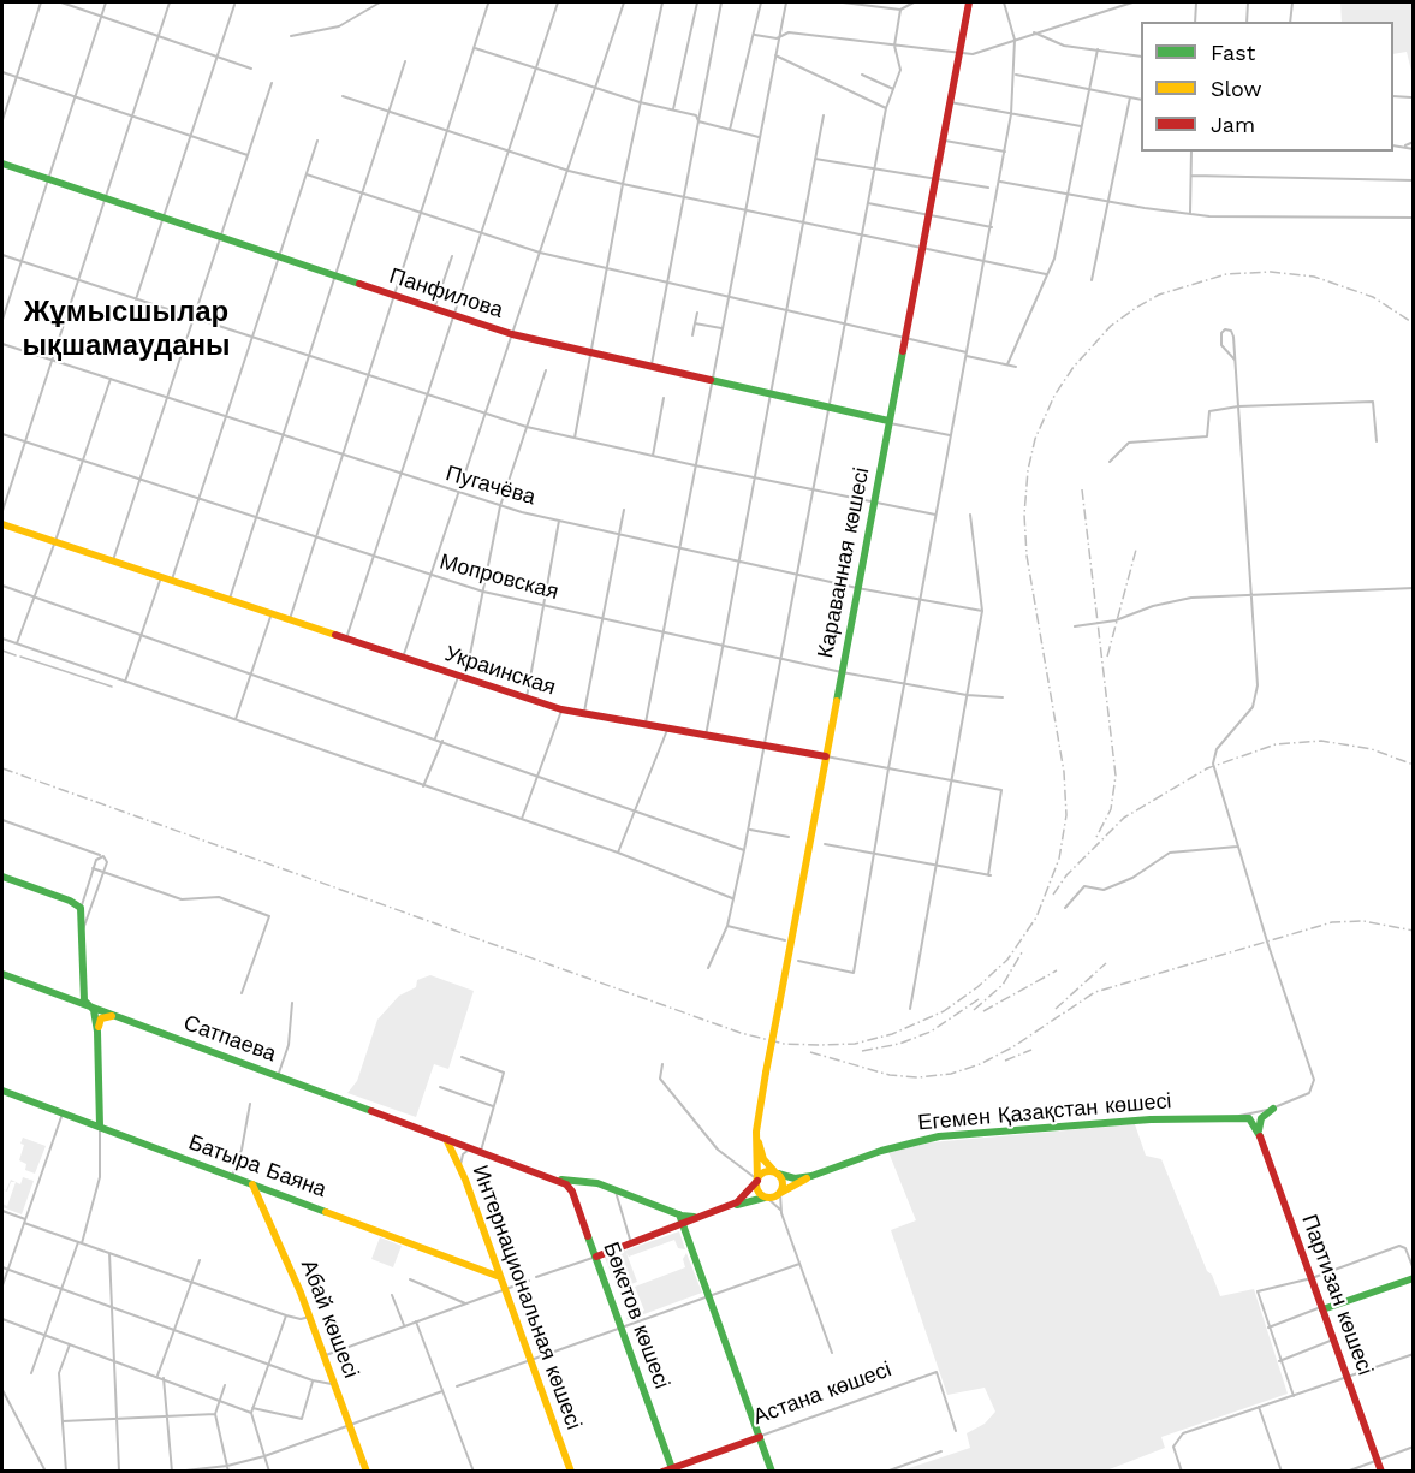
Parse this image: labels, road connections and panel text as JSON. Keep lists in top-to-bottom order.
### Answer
{
  "streets": {
    "street": [
      "Панфилова",
      "Пугачёва",
      "Караванная көшесі",
      "Мопровская",
      "Украинская",
      "Сатпаева",
      "Егемен Қазақстан көшесі",
      "Батыра Баяна",
      "Партизан көшесі",
      "Интернациональная көшесі",
      "Бөкетов көшесі",
      "Абай көшесі",
      "Астана көшесі"
    ]
  },
  "crossings": [
    ["Панфилова", "Караванная көшесі"],
    ["Пугачёва", "Караванная көшесі"],
    ["Караванная көшесі", "Мопровская"],
    ["Караванная көшесі", "Украинская"],
    ["Караванная көшесі", "Егемен Қазақстан көшесі"],
    ["Сатпаева", "Интернациональная көшесі"],
    ["Сатпаева", "Бөкетов көшесі"],
    ["Батыра Баяна", "Интернациональная көшесі"],
    ["Батыра Баяна", "Абай көшесі"],
    ["Бөкетов көшесі", "Астана көшесі"]
  ],
  "districts": ["Жұмысшылар ықшамауданы"],
  "legend": ["Fast", "Slow", "Jam"]
}
